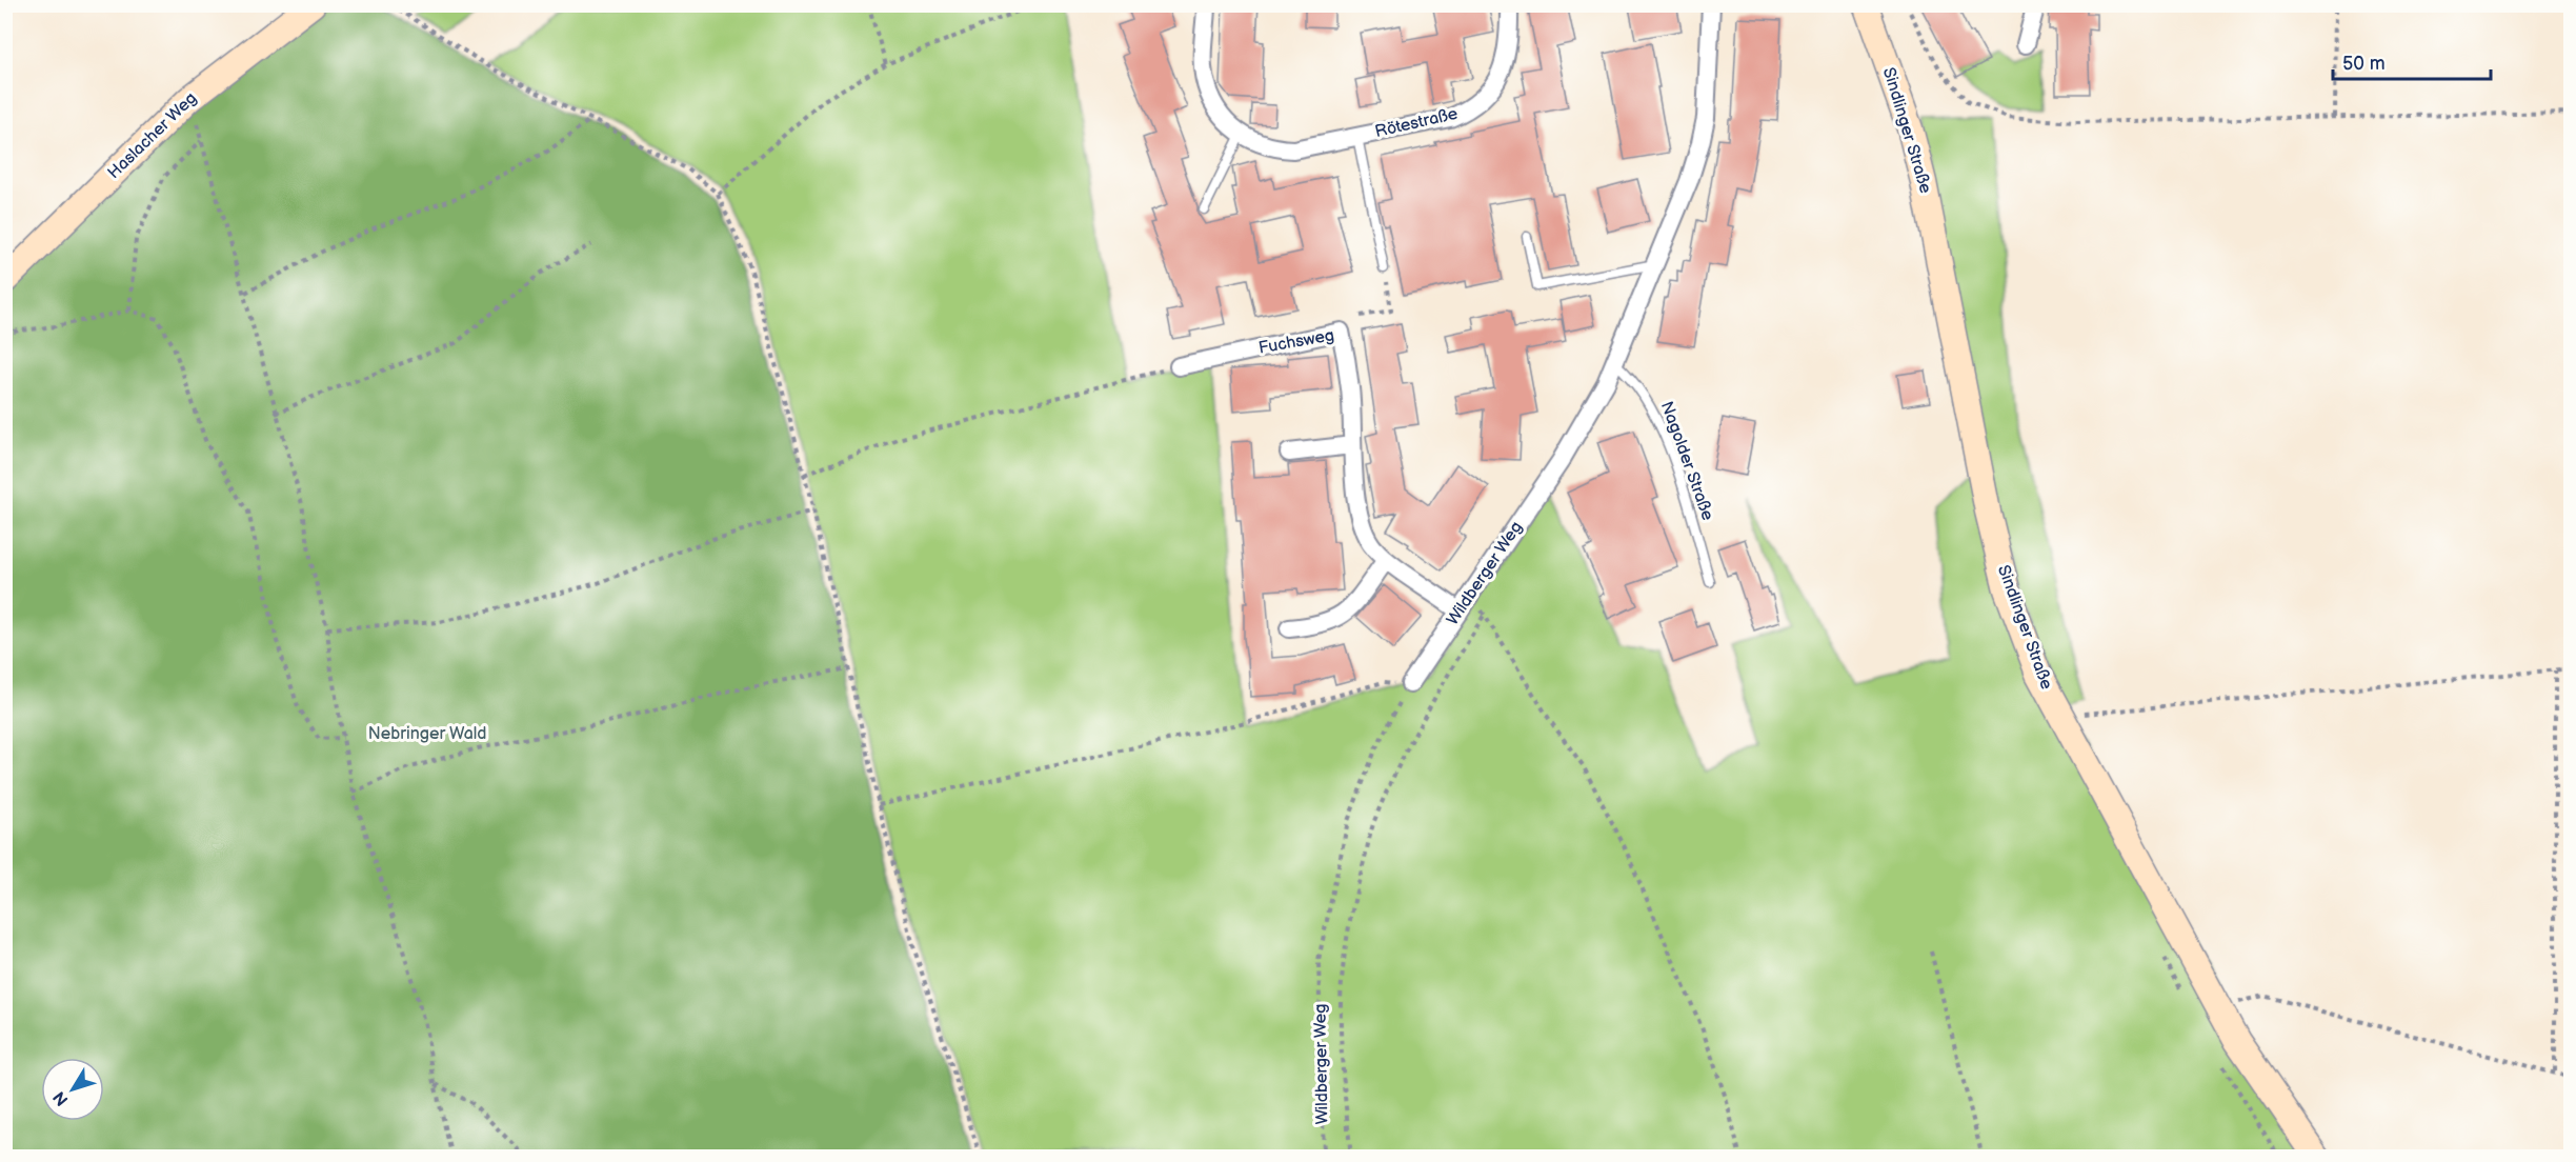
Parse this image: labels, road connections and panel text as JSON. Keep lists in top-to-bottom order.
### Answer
{
  "streets": {
    "street": [
      "Rötestraße",
      "Sindlinger Straße",
      "Haslacher Weg",
      "Fuchsweg",
      "Wildberger Weg"
    ],
    "lane": ["Nagolder Straße"]
  },
  "crossings": [
    ["Fuchsweg", "Wildberger Weg"],
    ["Nagolder Straße", "Wildberger Weg"]
  ],
  "parks": ["Nebringer Wald"],
  "scale_bar": "50 m",
  "north": "bottom left"
}
